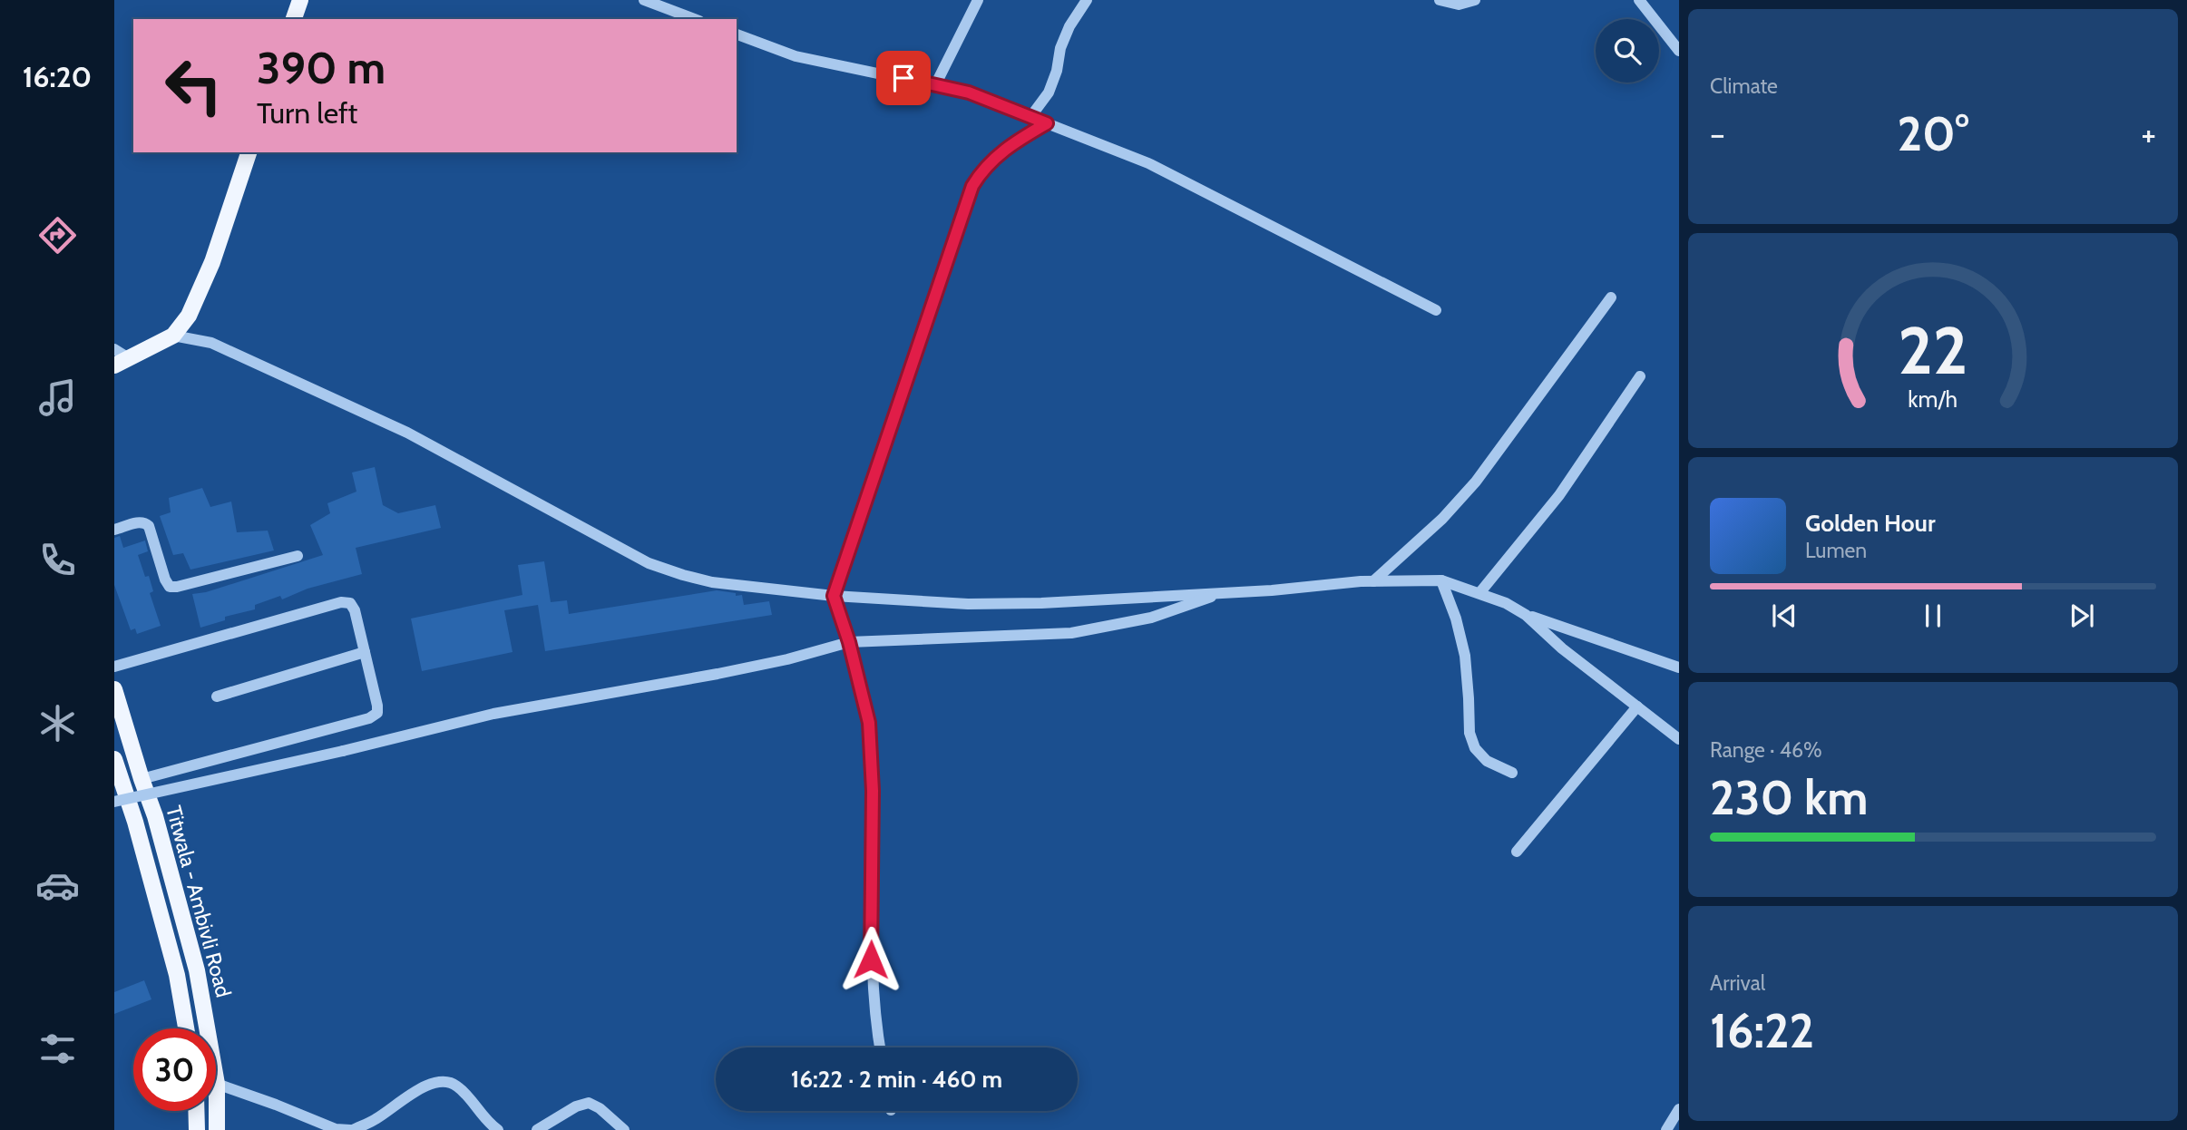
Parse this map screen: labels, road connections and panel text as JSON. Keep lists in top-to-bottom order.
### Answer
{
  "streets": {
    "main road": ["Titwala - Ambivli Road"]
  },
  "page": {
    "tabs": "16:20",
    "tile": [
      "Climate",
      ["Range · 46%", "230 km"],
      ["Arrival", "16:22"]
    ],
    "turn": ["390 m", "Turn left"],
    "heat": ["−", "20°", "+"],
    "song": ["Golden Hour", "Lumen"],
    "limit": "30",
    "trip": "16:22 · 2 min · 460 m",
    "gauge": ["22", "km/h"]
  }
}
